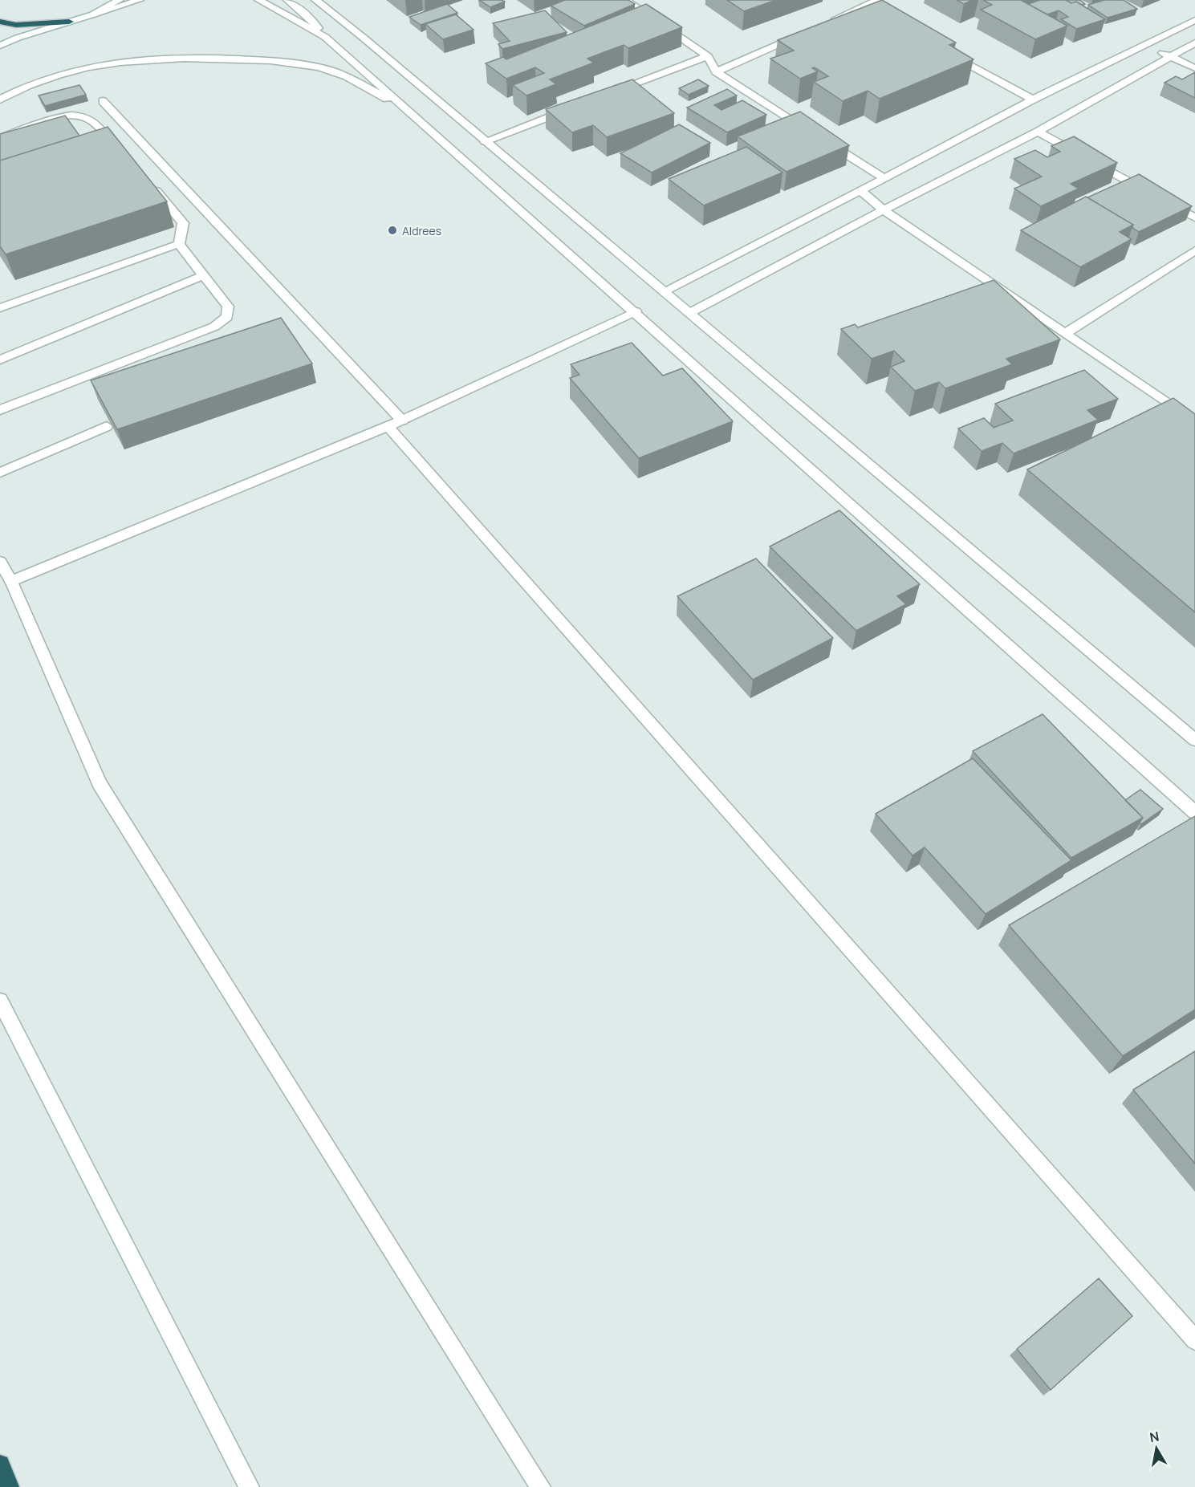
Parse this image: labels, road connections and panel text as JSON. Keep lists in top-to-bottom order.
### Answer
{
  "places": ["Aldrees"],
  "north": "top"
}
